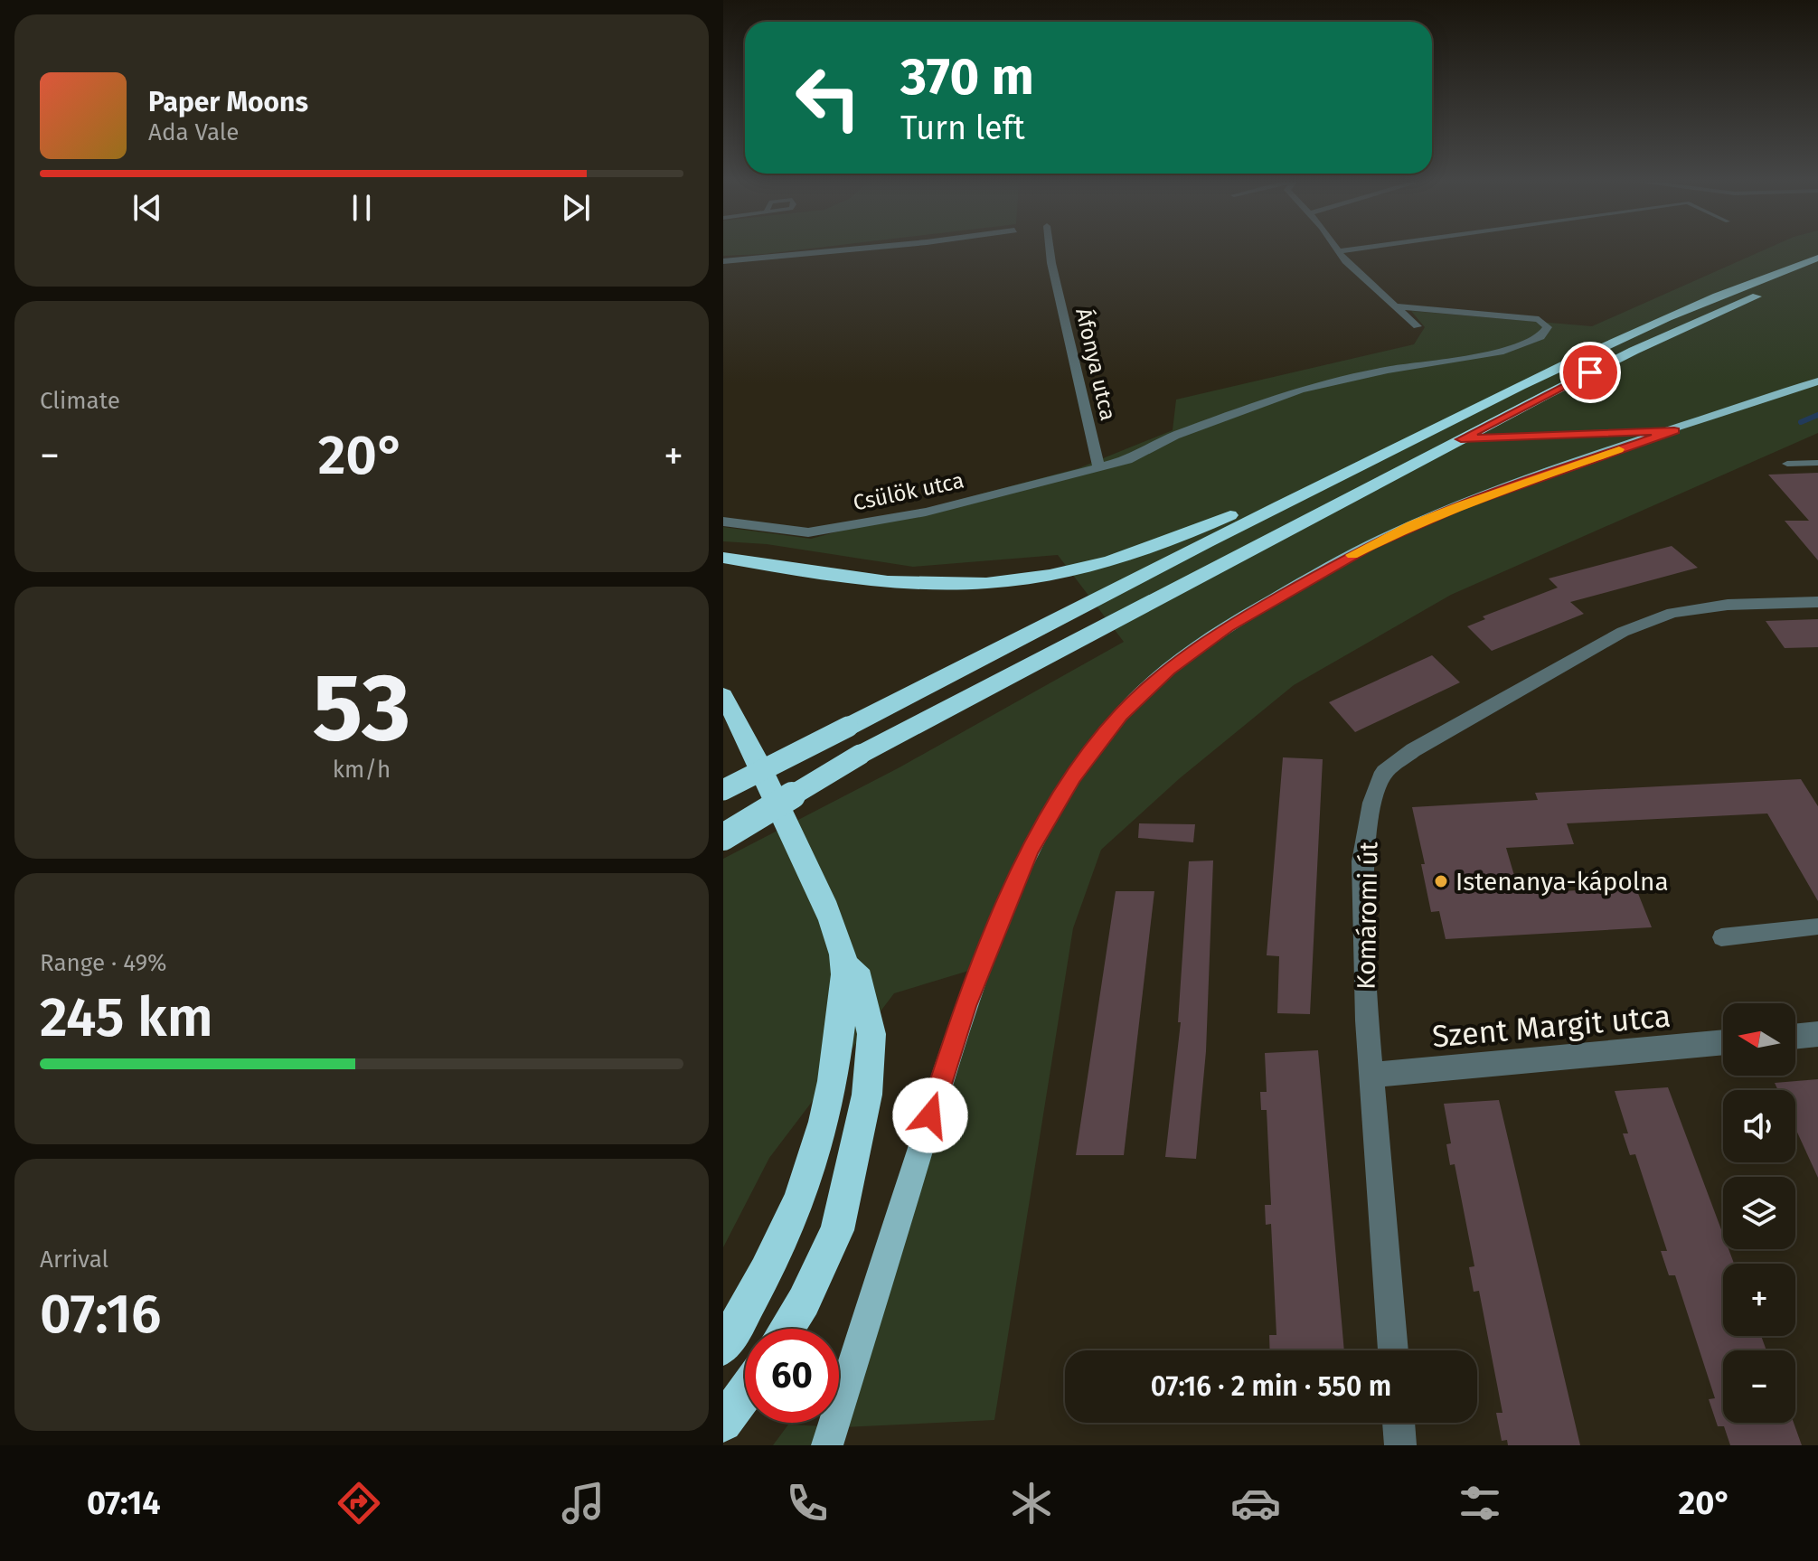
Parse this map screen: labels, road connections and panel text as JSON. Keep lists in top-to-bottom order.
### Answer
{
  "streets": {
    "street": [
      "Áfonya utca",
      "Csülök utca",
      "Komáromi út",
      "Szent Margit utca"
    ]
  },
  "crossings": [
    ["Áfonya utca", "Csülök utca"],
    ["Komáromi út", "Szent Margit utca"]
  ],
  "places": ["Istenanya-kápolna"],
  "north": "left",
  "page": {
    "turn": ["370 m", "Turn left"],
    "song": ["Paper Moons", "Ada Vale"],
    "tile": [
      "Climate",
      ["53", "km/h"],
      ["Range · 49%", "245 km"],
      ["Arrival", "07:16"]
    ],
    "heat": ["−", "20°", "+"],
    "map_buttons": ["+", "−"],
    "limit": "60",
    "trip": "07:16 · 2 min · 550 m",
    "tabs": ["07:14", "20°"]
  }
}
